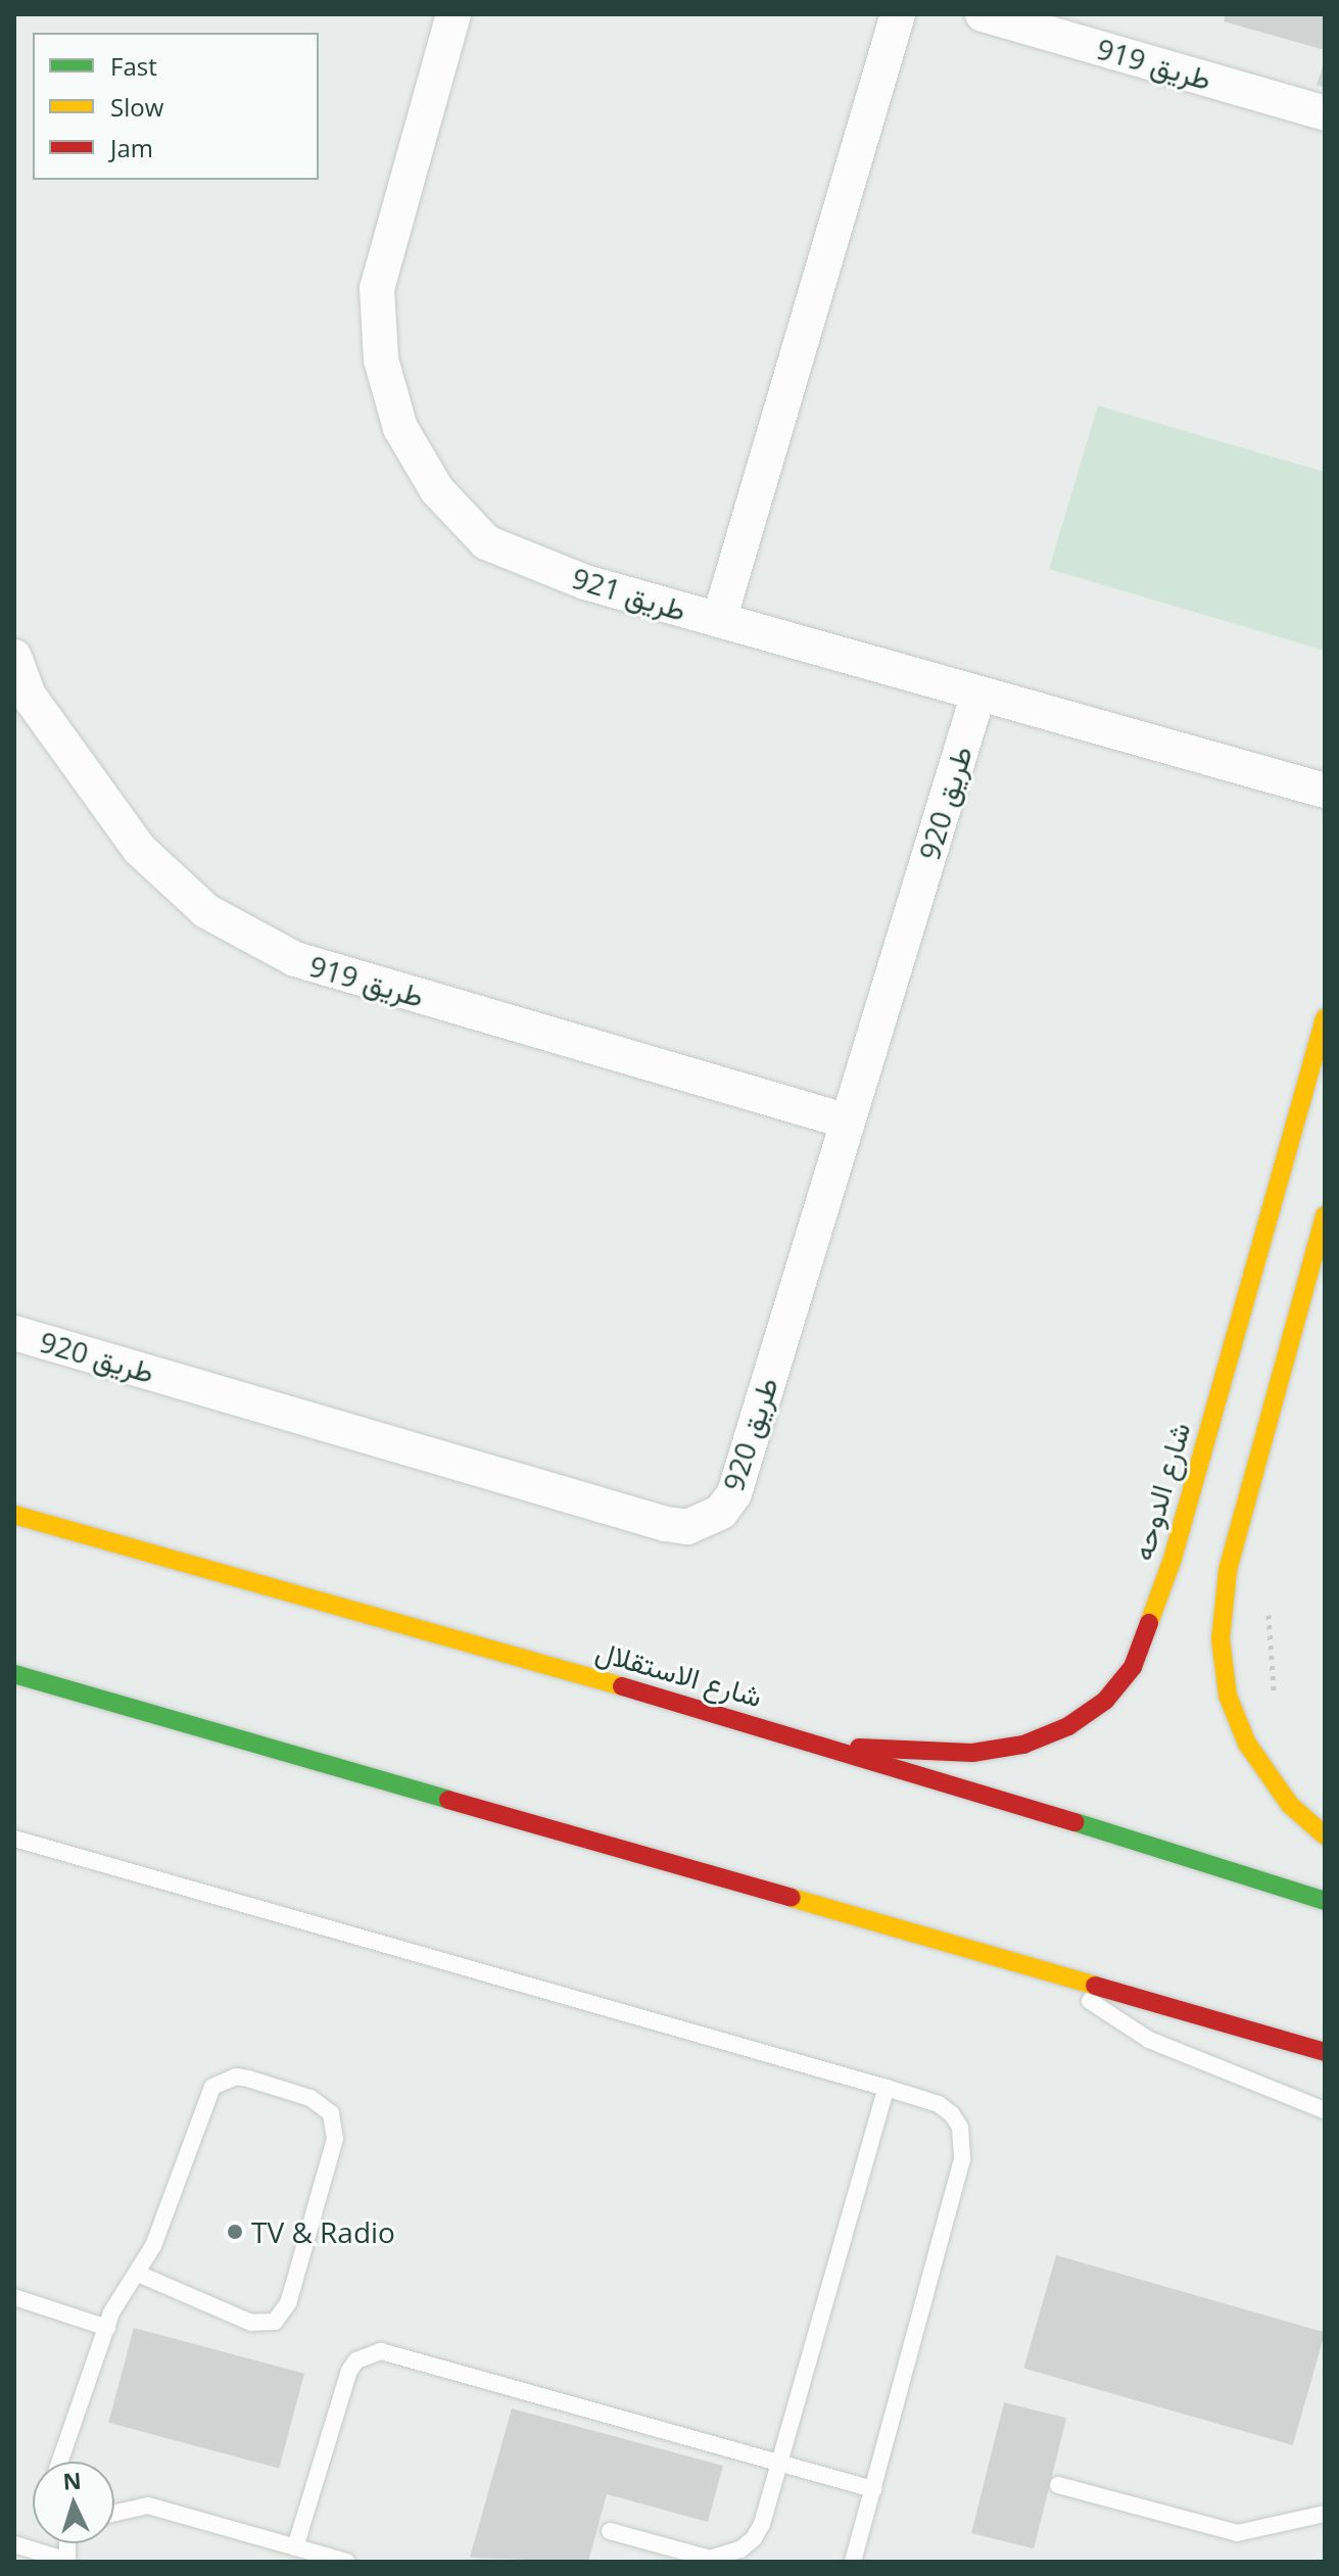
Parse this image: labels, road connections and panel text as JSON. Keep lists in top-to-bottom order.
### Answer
{
  "streets": {
    "main road": ["شارع الدوحه", "شارع الاستقلال"],
    "street": ["طريق 919", "طريق 921", "طريق 920"]
  },
  "crossings": [
    ["طريق 919", "طريق 920"],
    ["طريق 921", "طريق 920"],
    ["شارع الدوحه", "شارع الاستقلال"]
  ],
  "places": ["TV & Radio"],
  "legend": ["Fast", "Slow", "Jam"],
  "north": "top"
}
